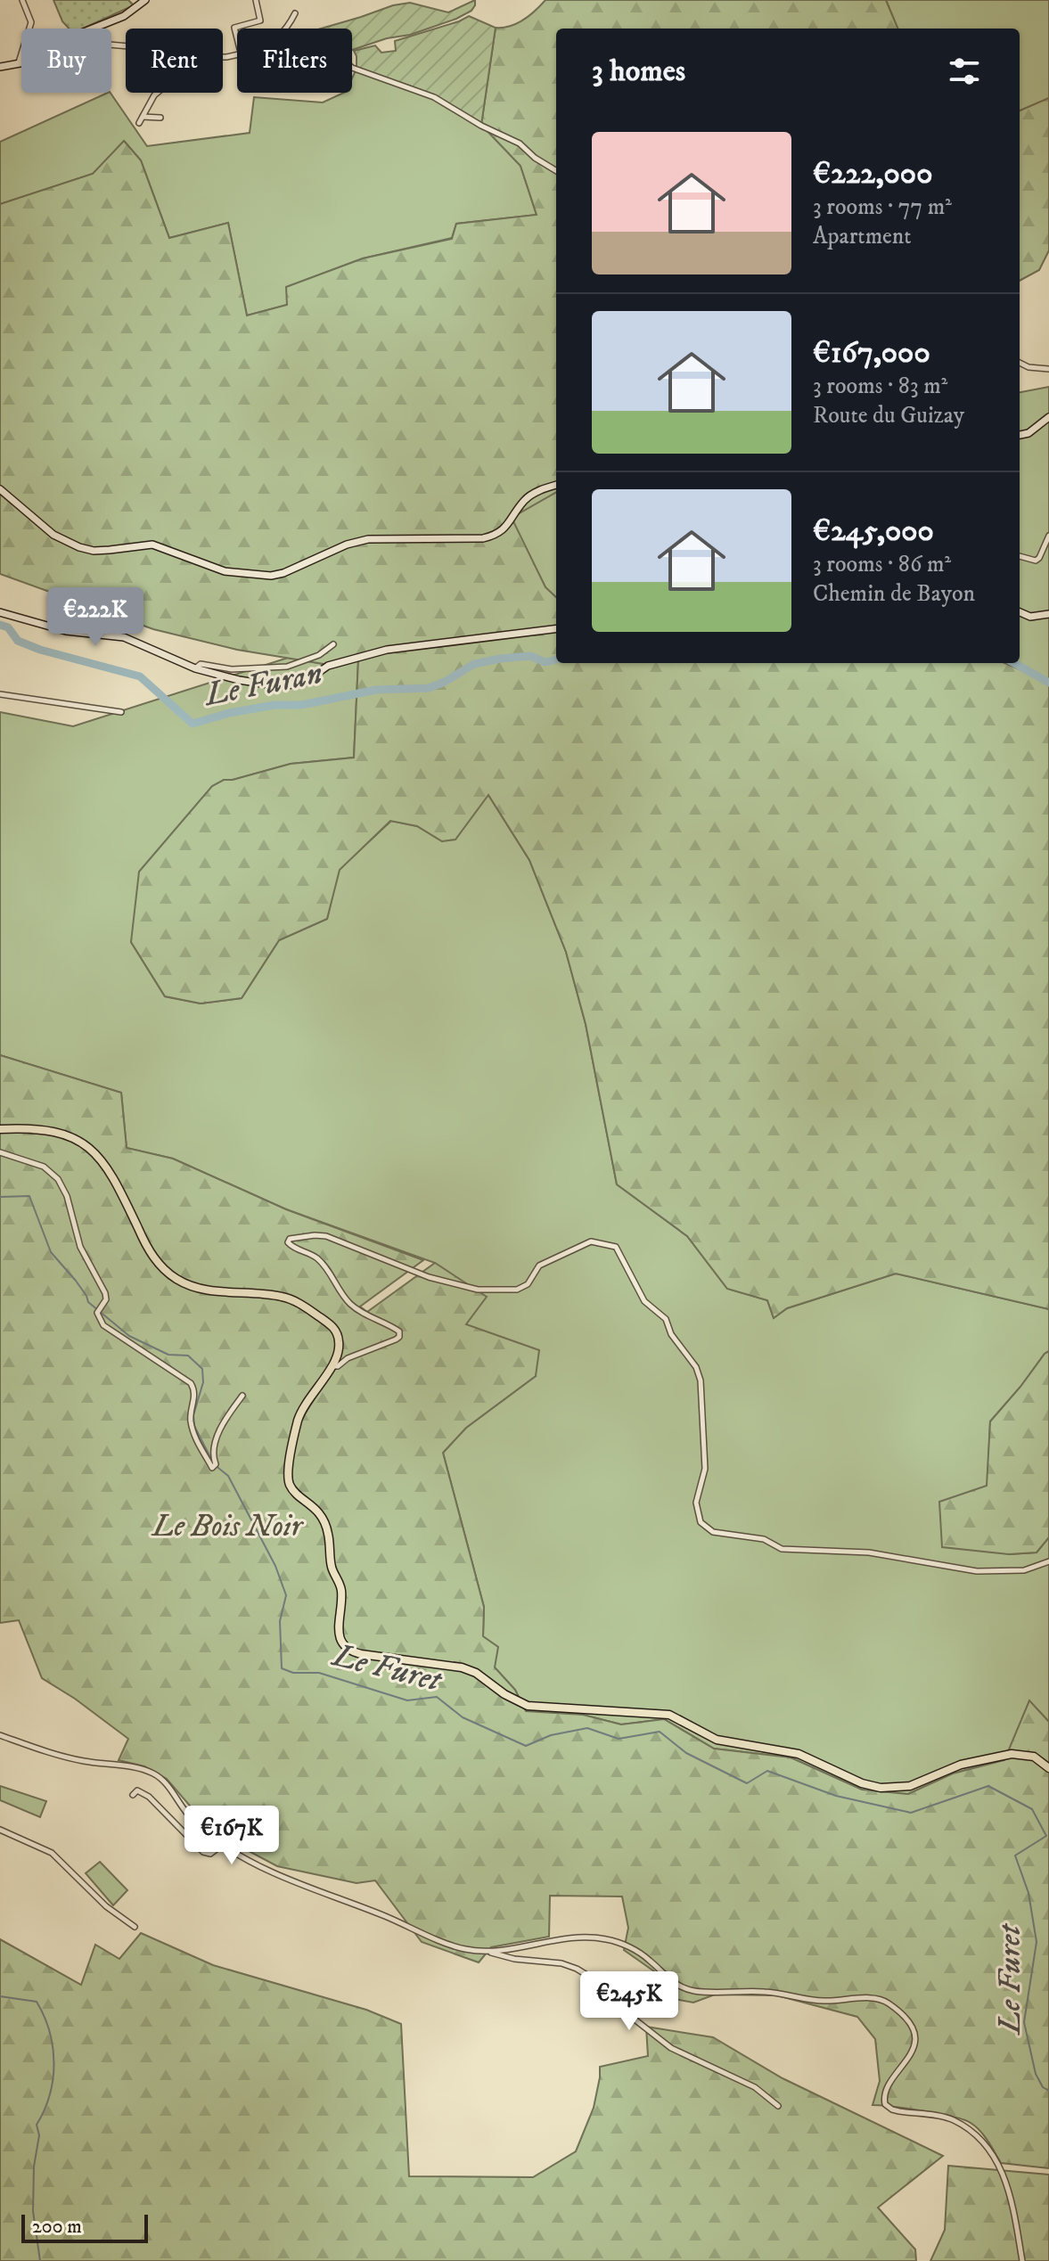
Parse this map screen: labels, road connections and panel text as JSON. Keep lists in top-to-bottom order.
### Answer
{
  "water": ["Le Furan", "Le Furet"],
  "parks": ["Le Bois Noir"],
  "scale_bar": "200 m",
  "page": {
    "chip": ["Buy", "Rent", "Filters"],
    "heading": "3 homes",
    "list": [
      {
        "name": "€222,000",
        "note": "3 rooms · 77 m² · Apartment"
      },
      {
        "name": "€167,000",
        "note": "3 rooms · 83 m² · Route du Guizay"
      },
      {
        "name": "€245,000",
        "note": "3 rooms · 86 m² · Chemin de Bayon"
      }
    ],
    "price": ["€222K", "€167K", "€245K"],
    "scale": "200 m"
  }
}
